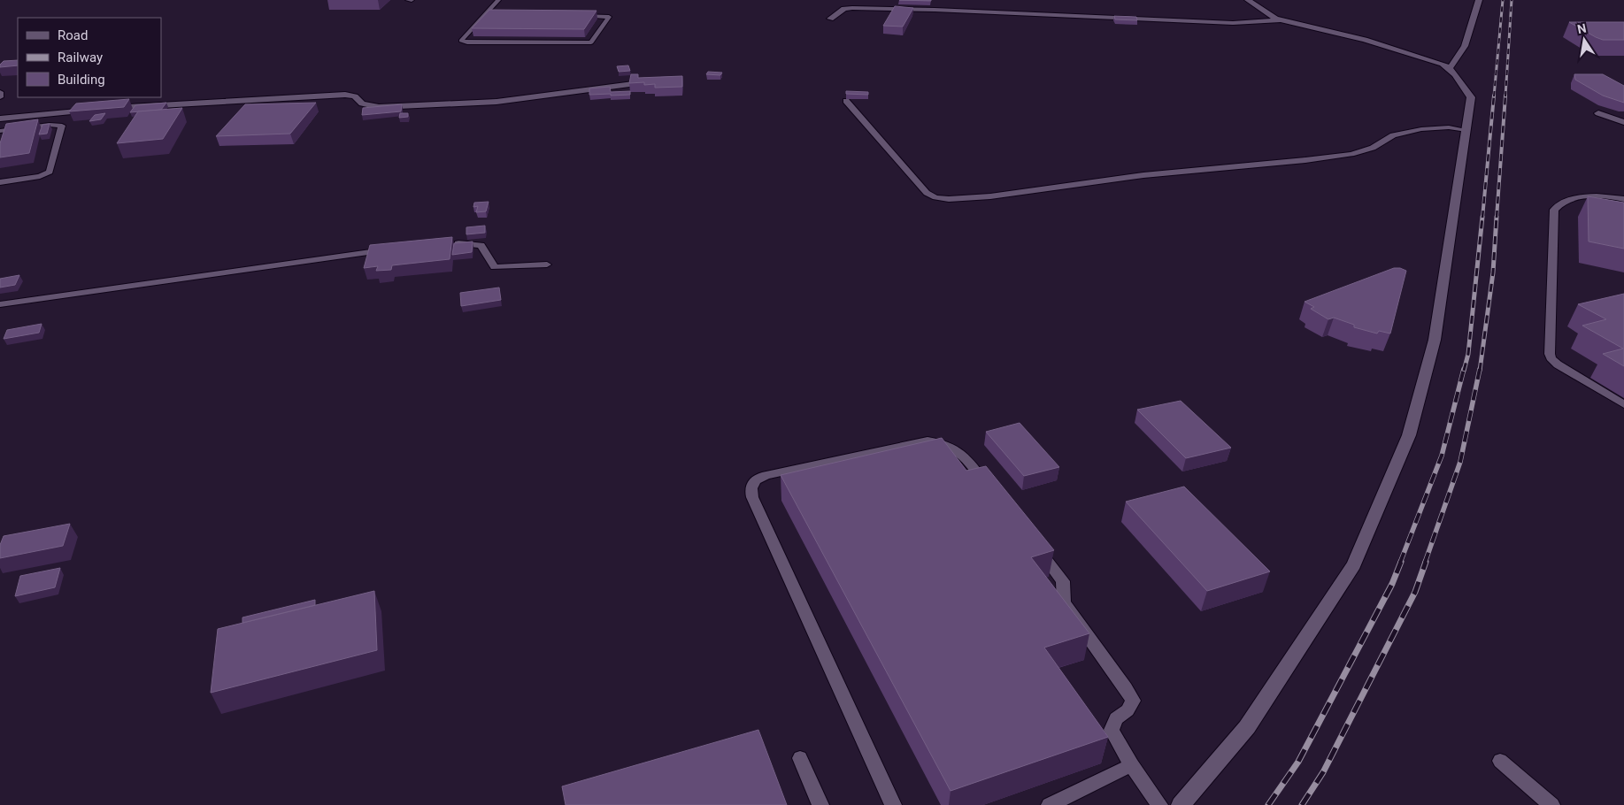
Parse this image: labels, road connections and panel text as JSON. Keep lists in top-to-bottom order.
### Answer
{
  "legend": ["Road", "Railway", "Building"],
  "north": "top"
}
